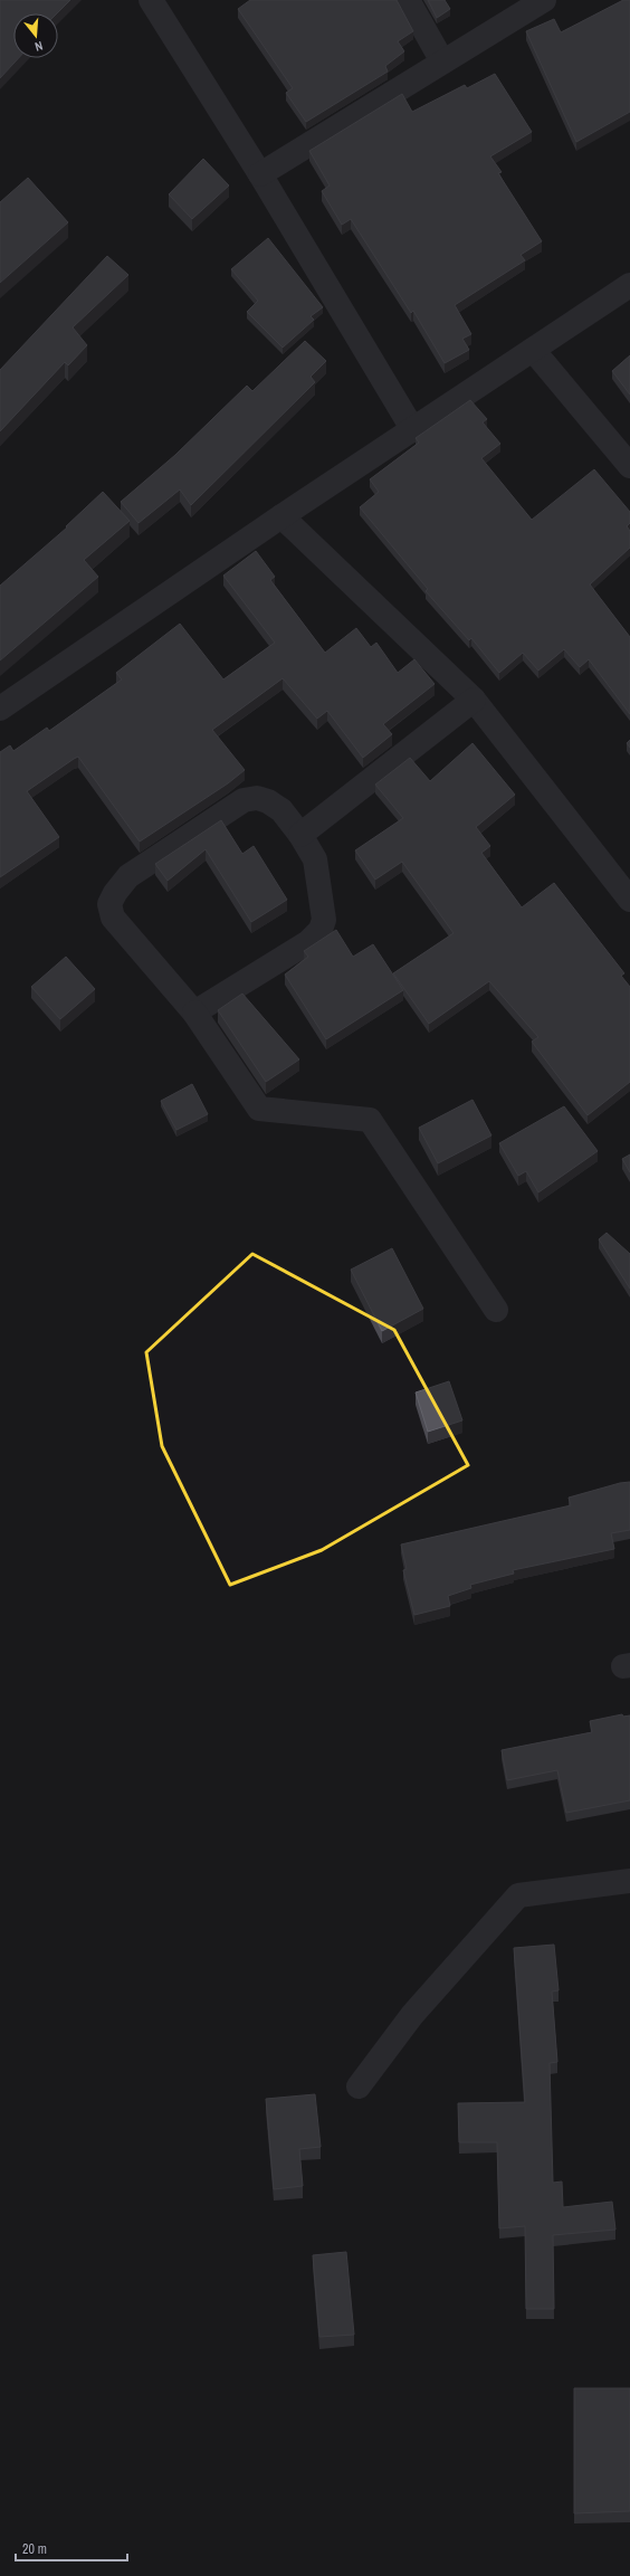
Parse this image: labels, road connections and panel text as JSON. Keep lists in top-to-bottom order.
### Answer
{
  "scale_bar": "20 m",
  "north": "bottom"
}
